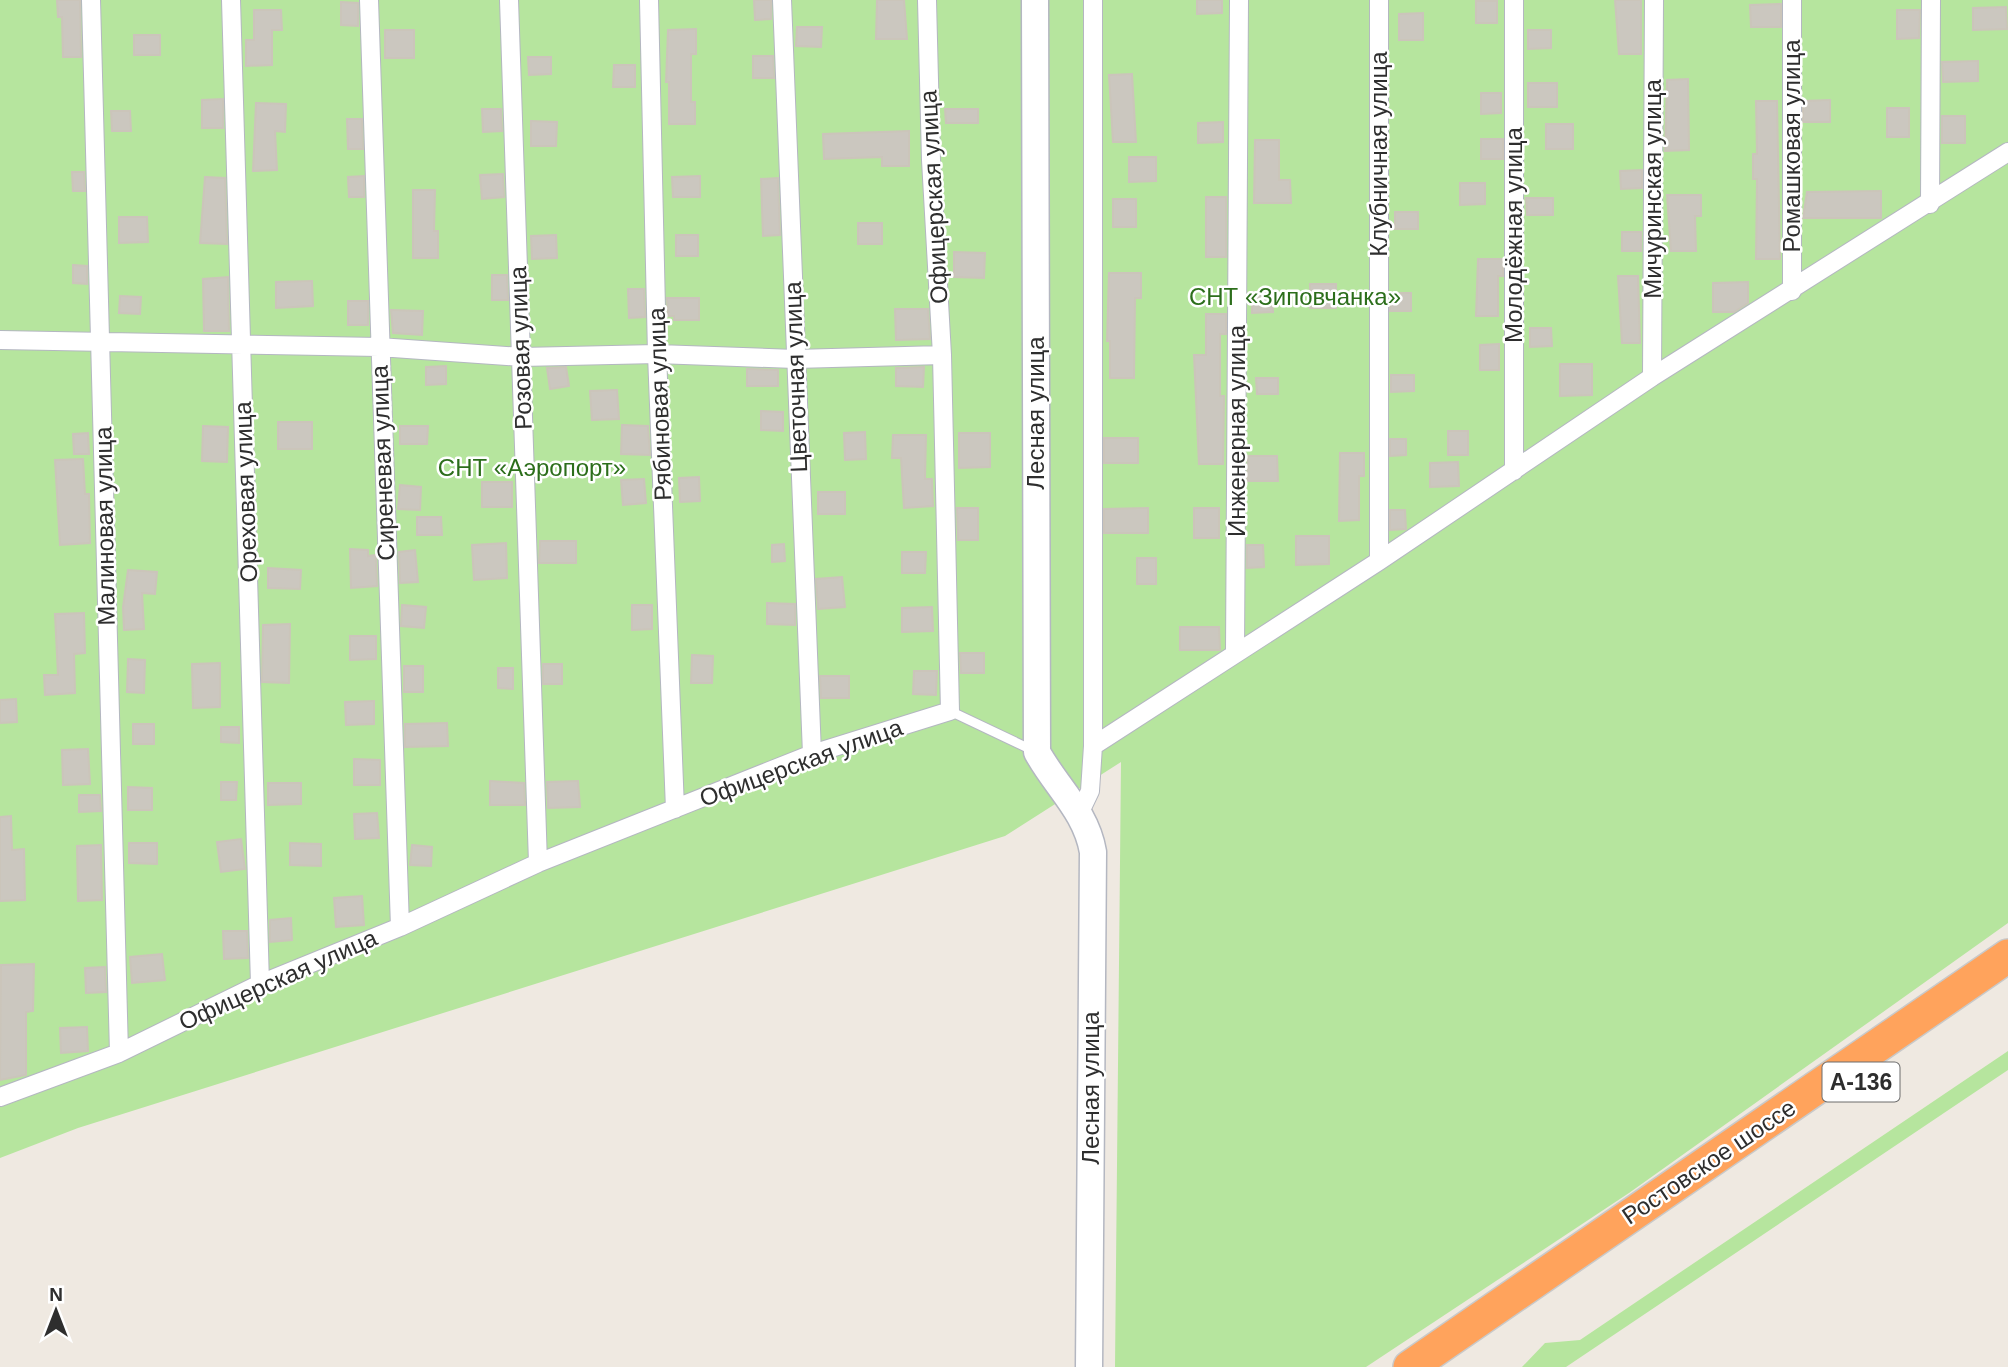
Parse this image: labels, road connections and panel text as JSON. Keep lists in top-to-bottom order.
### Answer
{
  "streets": {
    "highway": ["А-136", "Ростовское шоссе"],
    "street": [
      "Ромашковая улица",
      "Клубничная улица",
      "Мичуринская улица",
      "Офицерская улица",
      "Молодёжная улица",
      "Розовая улица",
      "Цветочная улица",
      "Рябиновая улица",
      "Лесная улица",
      "Инженерная улица",
      "Сиреневая улица",
      "Ореховая улица",
      "Малиновая улица"
    ]
  },
  "crossings": [
    ["Офицерская улица", "Розовая улица"],
    ["Офицерская улица", "Цветочная улица"],
    ["Офицерская улица", "Рябиновая улица"],
    ["Офицерская улица", "Сиреневая улица"],
    ["Офицерская улица", "Ореховая улица"],
    ["Офицерская улица", "Малиновая улица"]
  ],
  "parks": ["СНТ «Зиповчанка»", "СНТ «Аэропорт»"],
  "north": "top"
}
